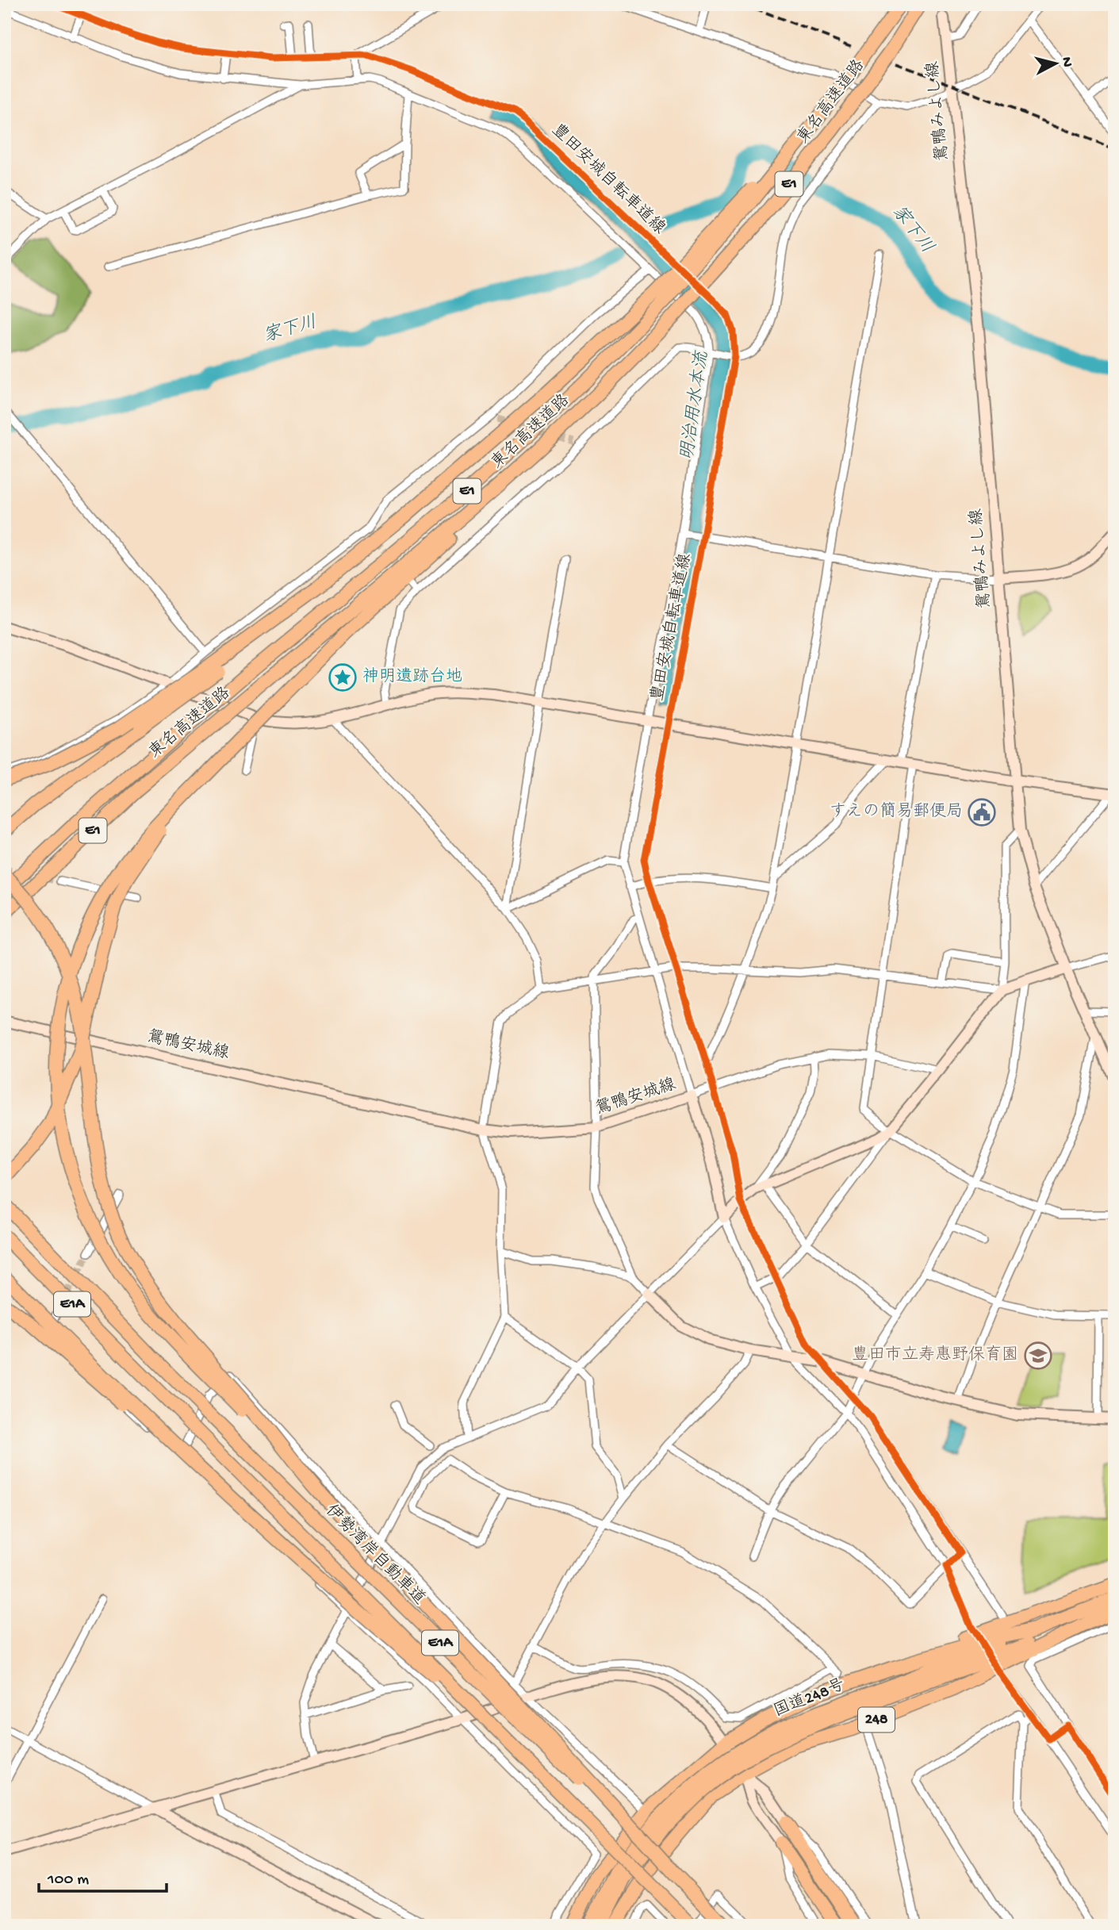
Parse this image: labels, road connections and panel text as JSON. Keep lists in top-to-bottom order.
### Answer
{
  "streets": {
    "highway": [
      "東名高速道路",
      "E1",
      "E1A",
      "伊勢湾岸自動車道",
      "国道248号",
      "248"
    ],
    "street": ["鴛鴨みよし線", "鴛鴨安城線"],
    "cycle path": ["豊田安城自転車道線"]
  },
  "crossings": [
    ["国道248号", "248"]
  ],
  "water": ["家下川", "明治用水本流"],
  "places": {
    "place": ["神明遺跡台地"],
    "public building": ["すえの簡易郵便局"],
    "school or university": ["豊田市立寿惠野保育園"]
  },
  "scale_bar": "100 m",
  "north": "right"
}
